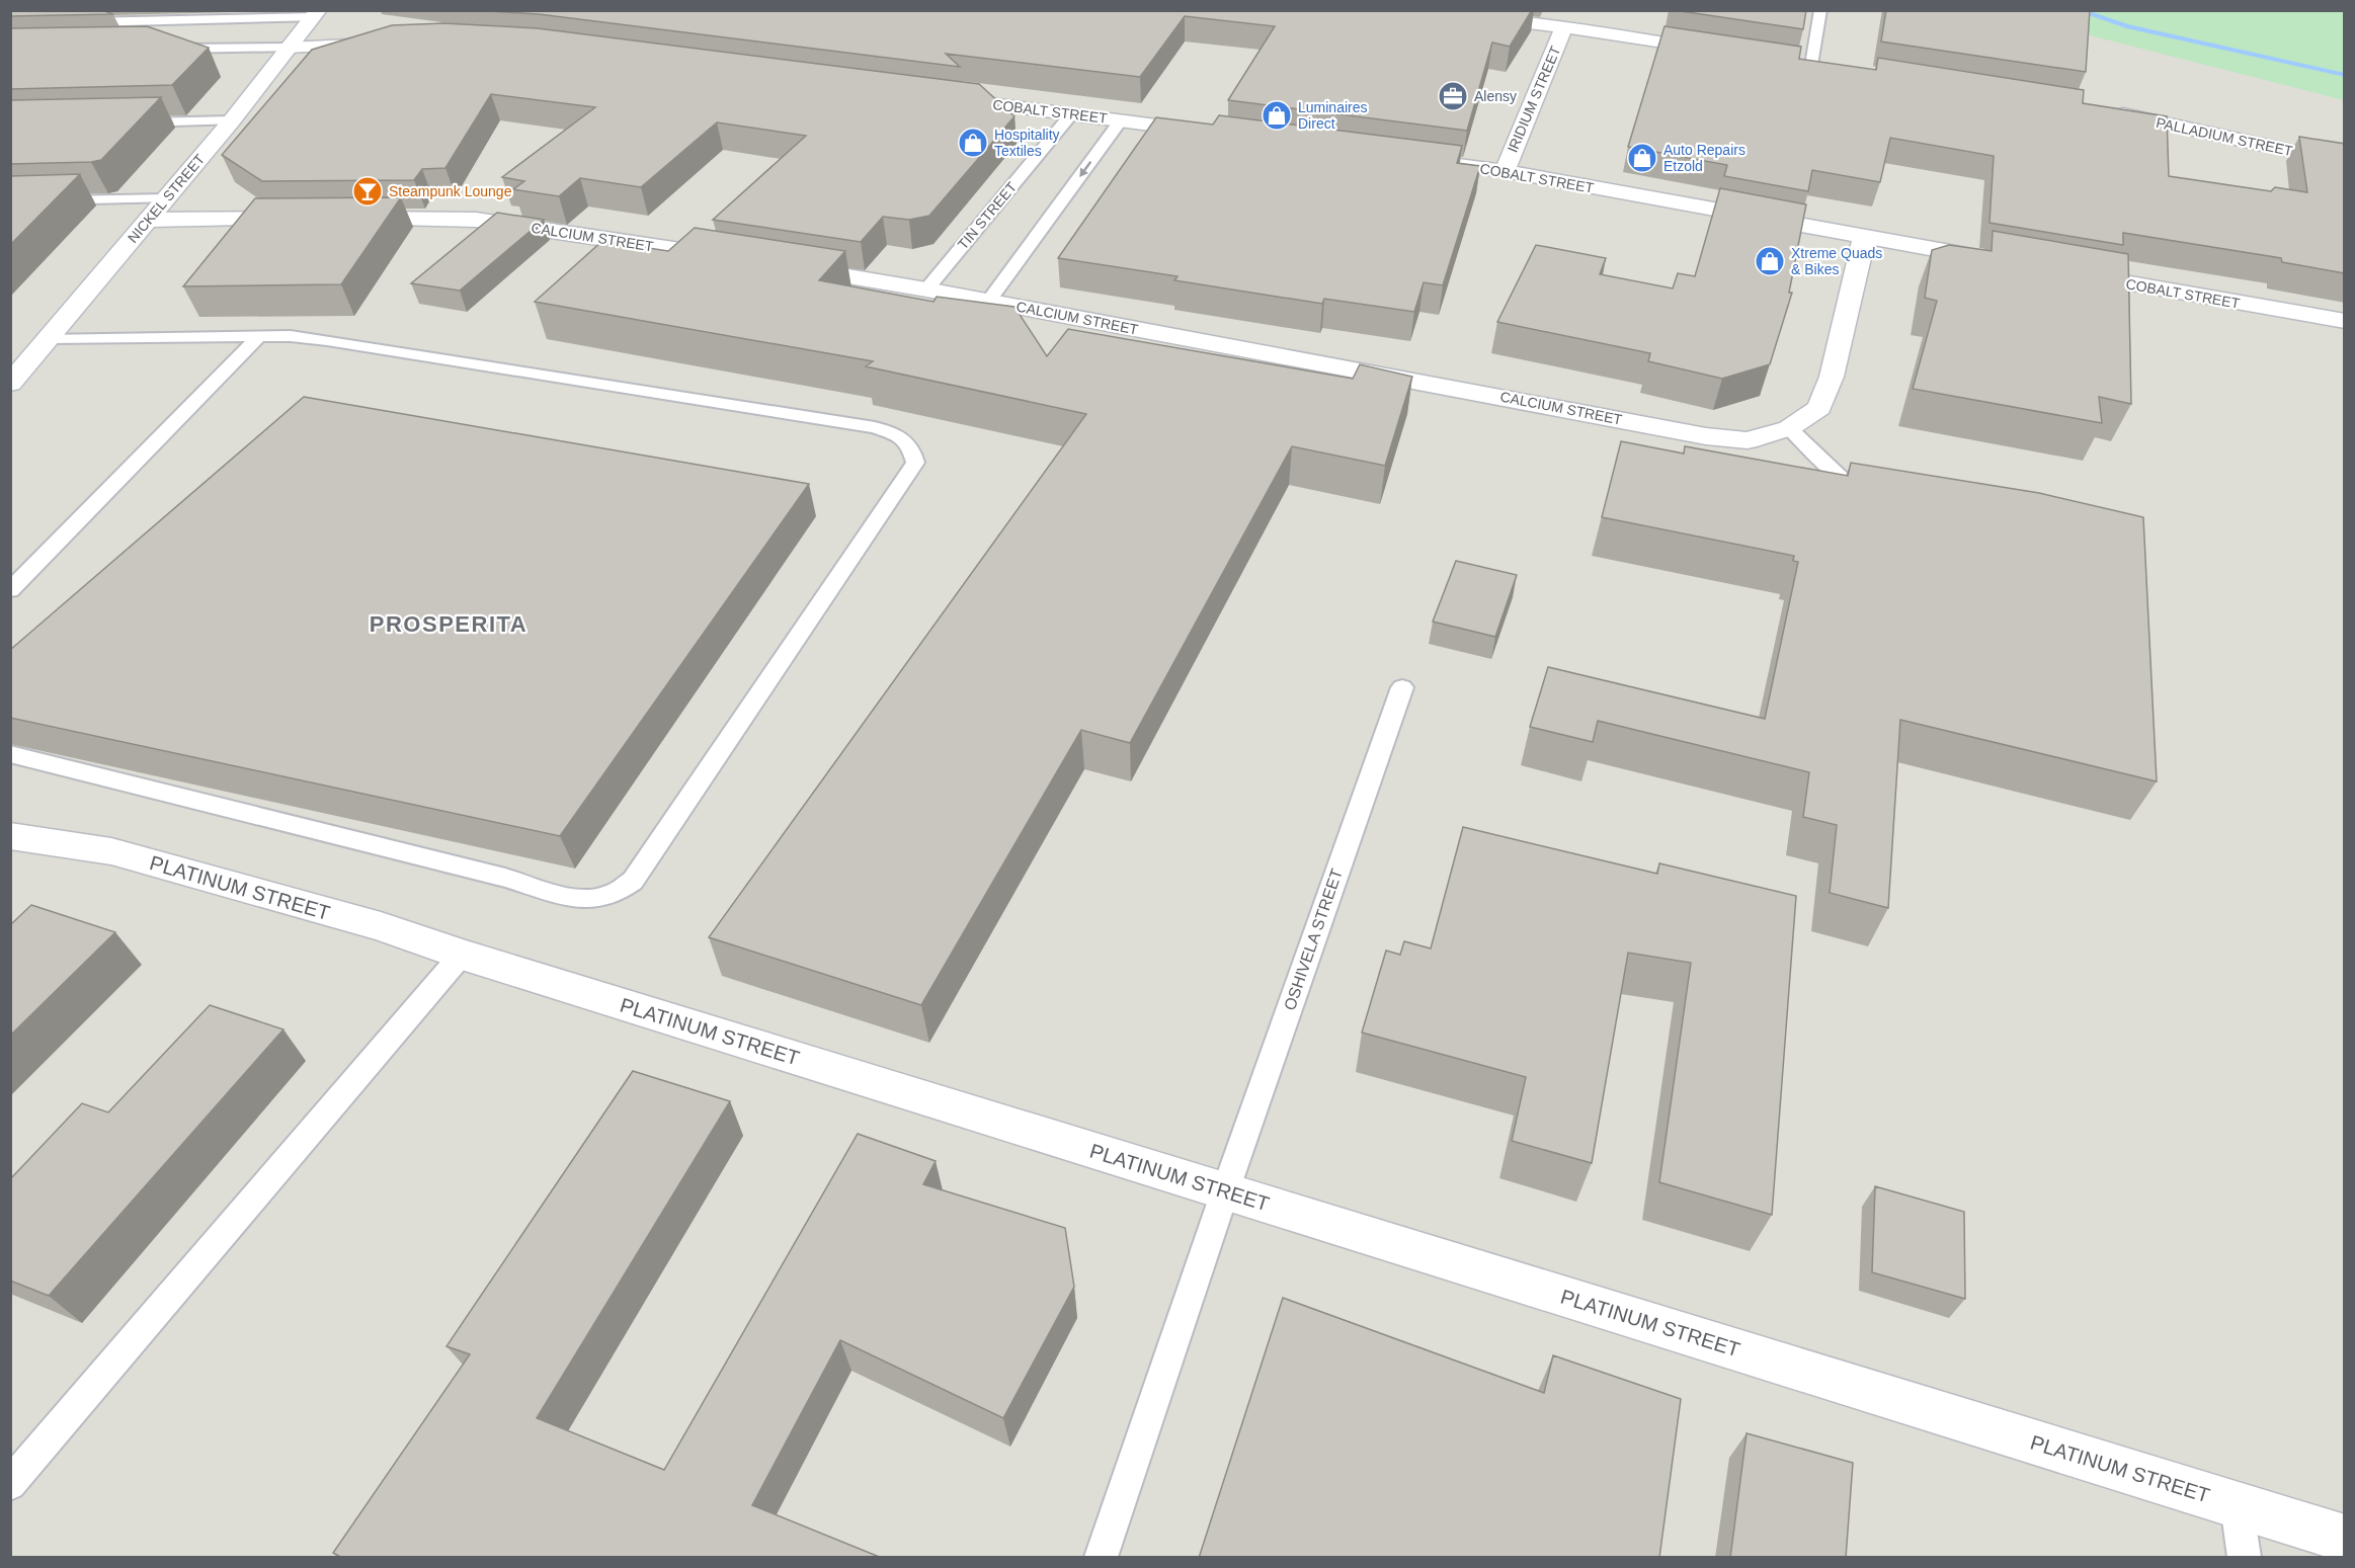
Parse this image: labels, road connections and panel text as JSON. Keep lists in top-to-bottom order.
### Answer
{
  "streets": {
    "street": [
      "IRIDIUM STREET",
      "COBALT STREET",
      "PALLADIUM STREET",
      "NICKEL STREET",
      "CALCIUM STREET",
      "PLATINUM STREET"
    ],
    "lane": ["TIN STREET", "OSHIVELA STREET"]
  },
  "crossings": [
    ["IRIDIUM STREET", "COBALT STREET"],
    ["COBALT STREET", "TIN STREET"],
    ["COBALT STREET", "CALCIUM STREET"],
    ["TIN STREET", "CALCIUM STREET"],
    ["PLATINUM STREET", "OSHIVELA STREET"]
  ],
  "districts": ["PROSPERITA"],
  "places": {
    "office": ["Alensy"],
    "shop": [
      "Luminaires Direct",
      "Hospitality Textiles",
      "Auto Repairs Etzold",
      "Xtreme Quads & Bikes"
    ],
    "bar": ["Steampunk Lounge"]
  }
}
